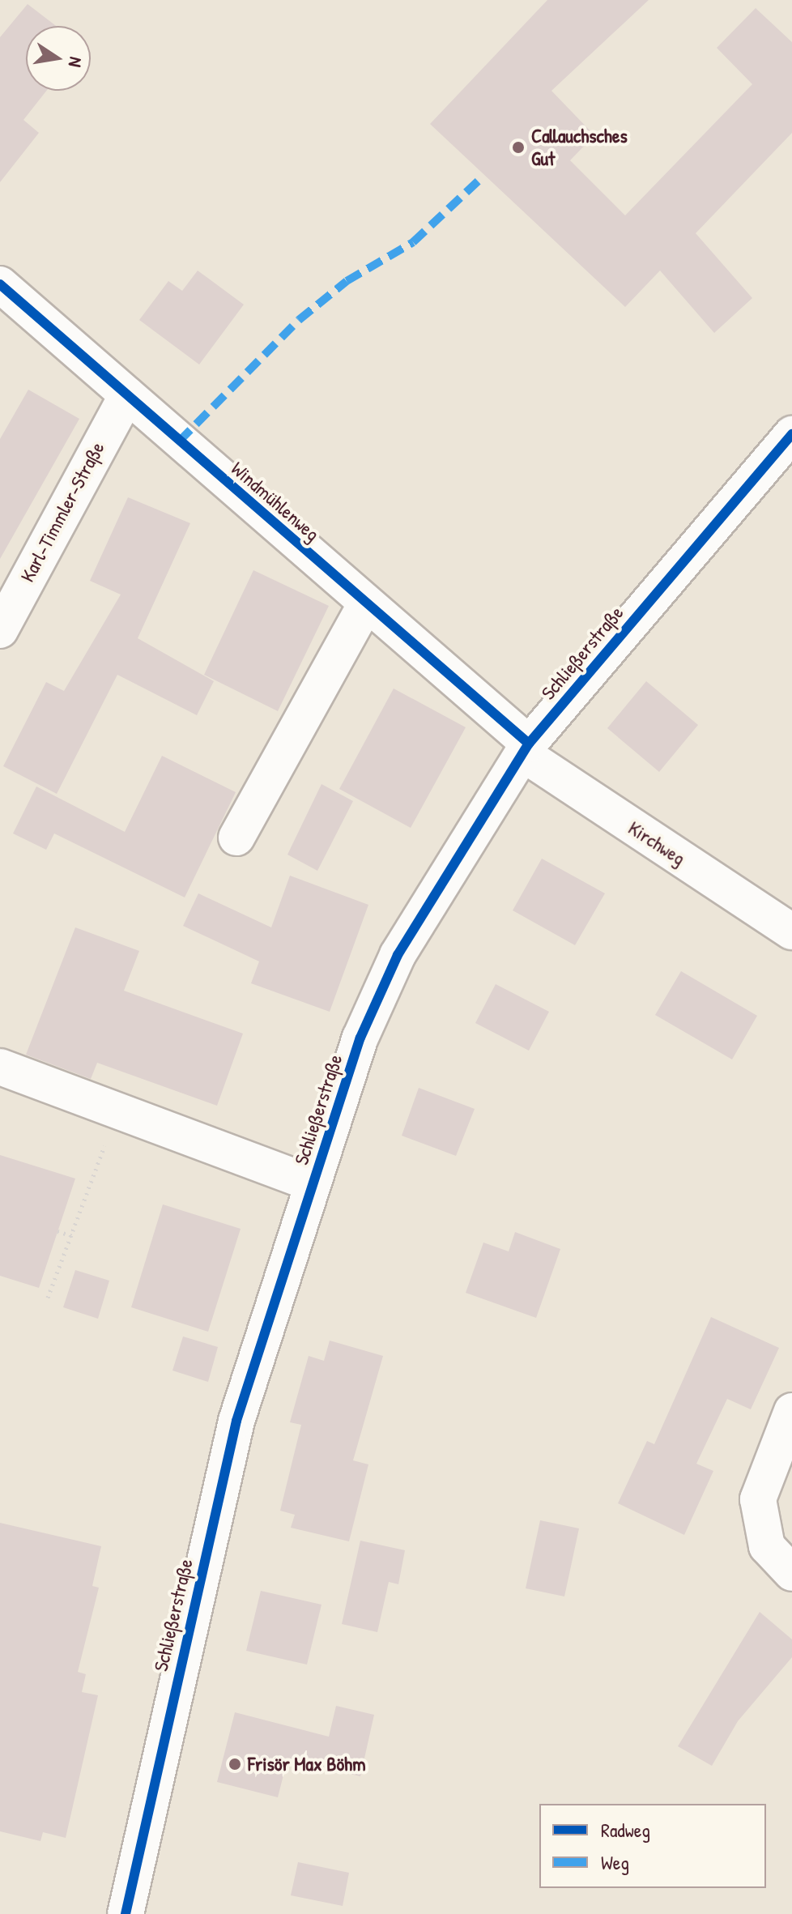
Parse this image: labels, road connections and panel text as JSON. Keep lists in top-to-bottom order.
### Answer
{
  "streets": {
    "street": [
      "Windmühlenweg",
      "Karl-Timmler-Straße",
      "Schließerstraße",
      "Kirchweg"
    ]
  },
  "crossings": [
    ["Windmühlenweg", "Karl-Timmler-Straße"],
    ["Windmühlenweg", "Schließerstraße"],
    ["Windmühlenweg", "Kirchweg"],
    ["Schließerstraße", "Kirchweg"]
  ],
  "places": ["Callauchsches Gut", "Frisör Max Böhm"],
  "legend": ["Radweg", "Weg"],
  "north": "right"
}
